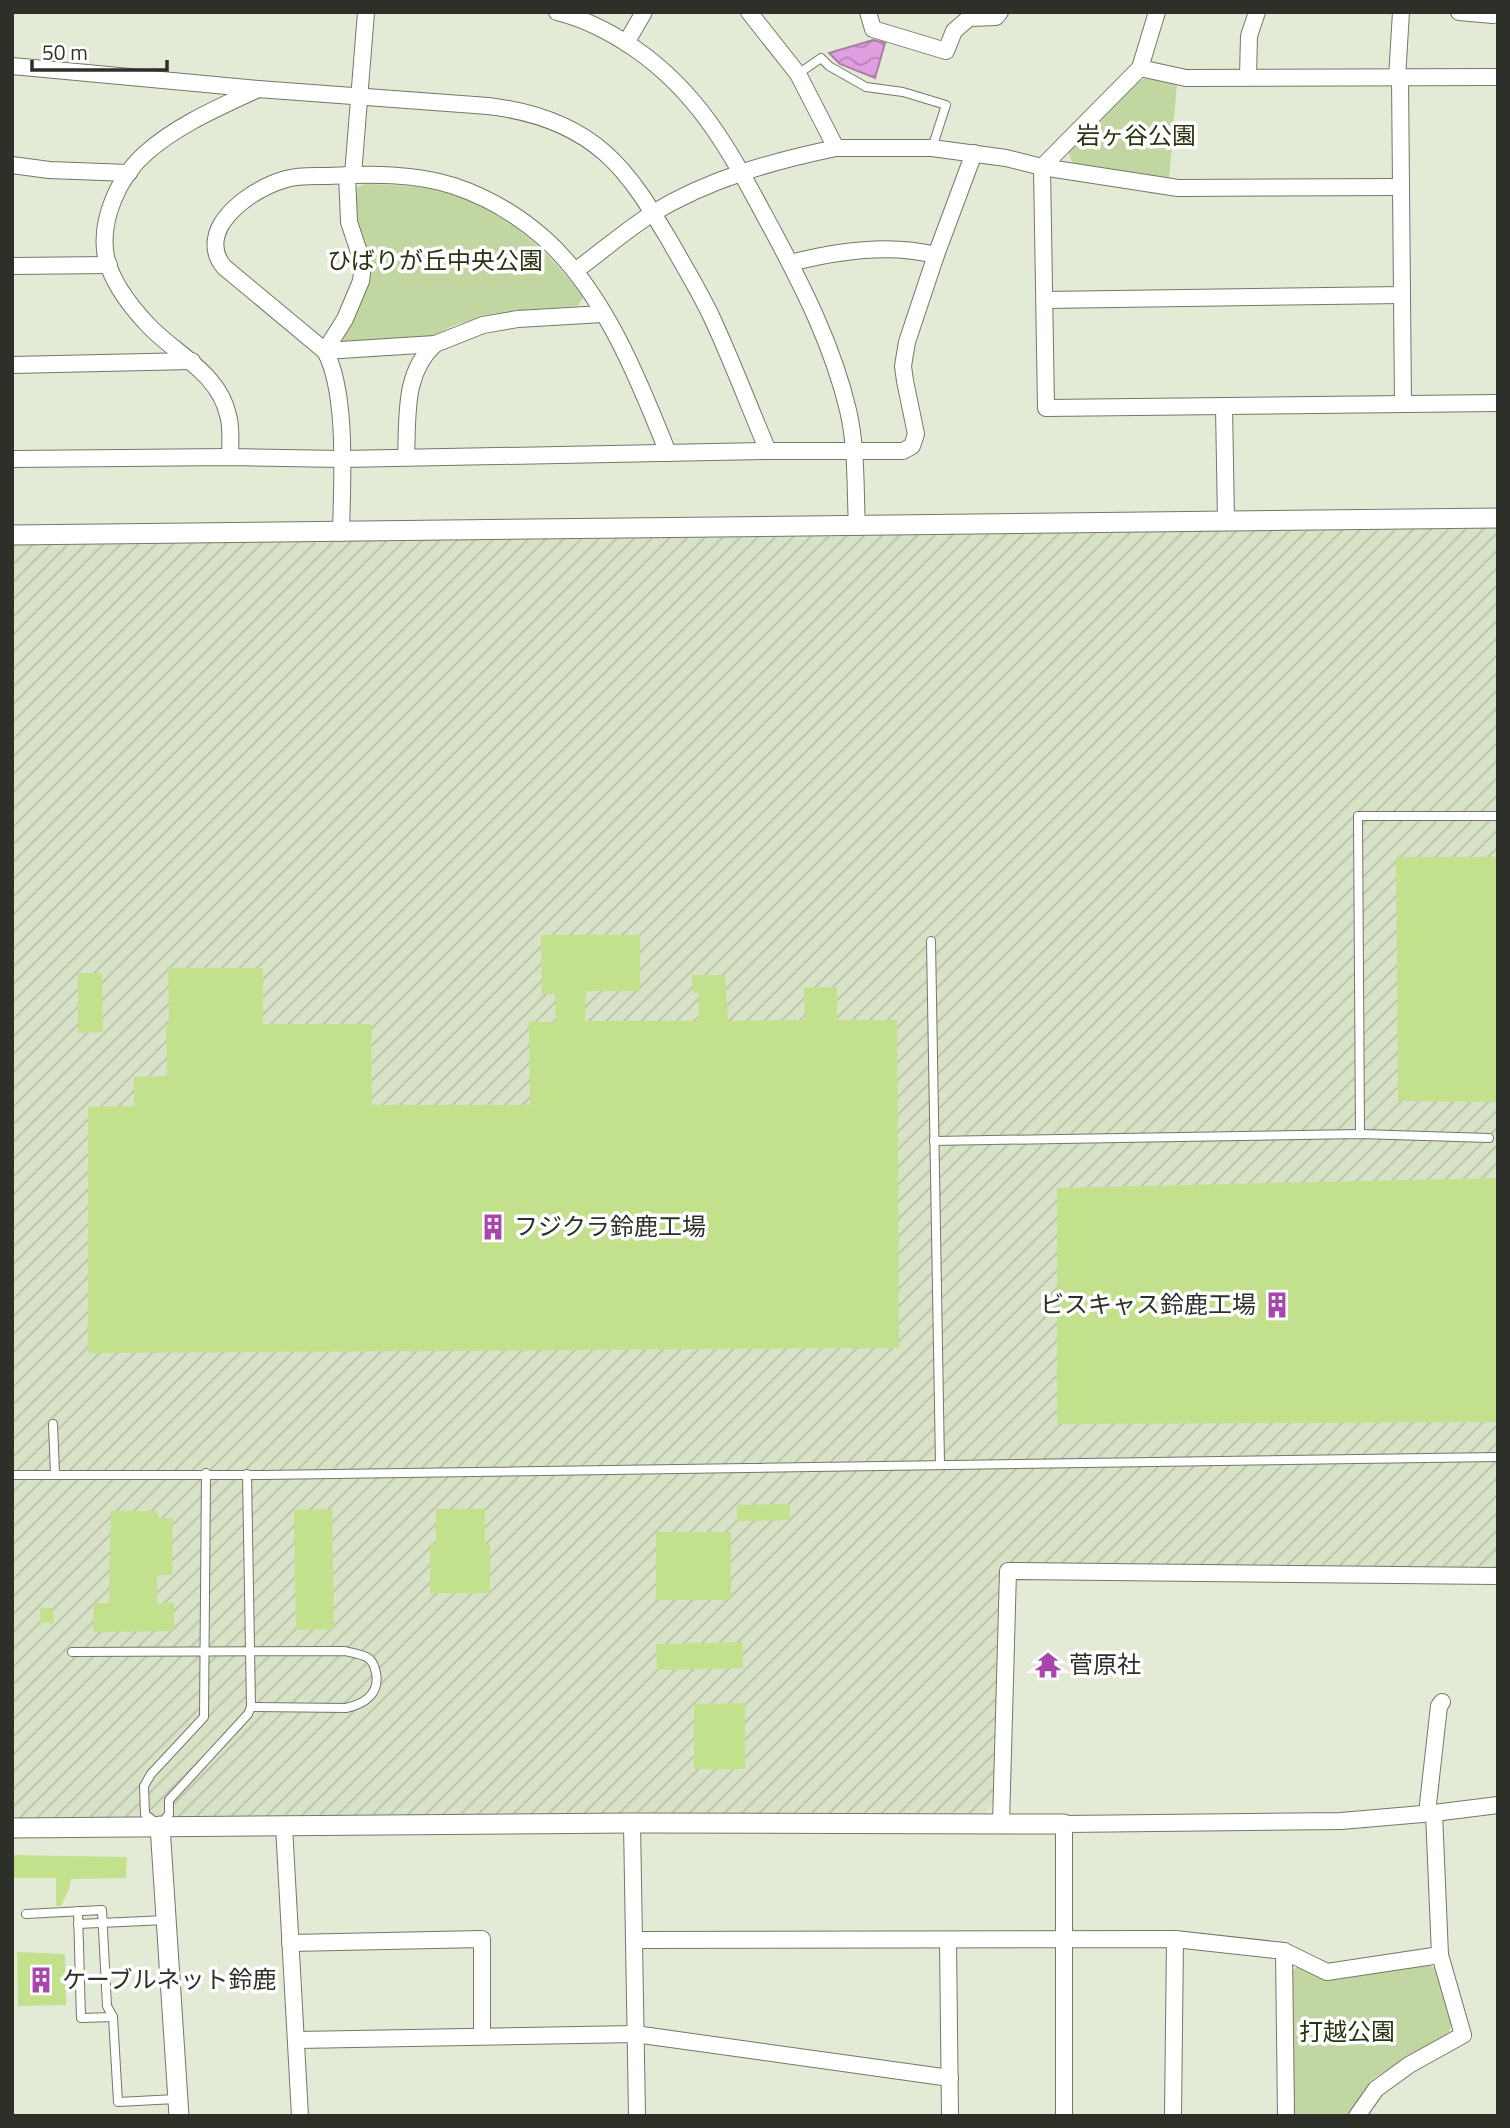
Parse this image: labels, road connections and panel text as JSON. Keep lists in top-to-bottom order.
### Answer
{
  "parks": ["岩ヶ谷公園", "ひばりが丘中央公園", "打越公園"],
  "places": {
    "building": ["フジクラ鈴鹿工場", "ビスキャス鈴鹿工場", "ケーブルネット鈴鹿"],
    "temple": ["菅原社"]
  },
  "scale_bar": "50 m"
}
